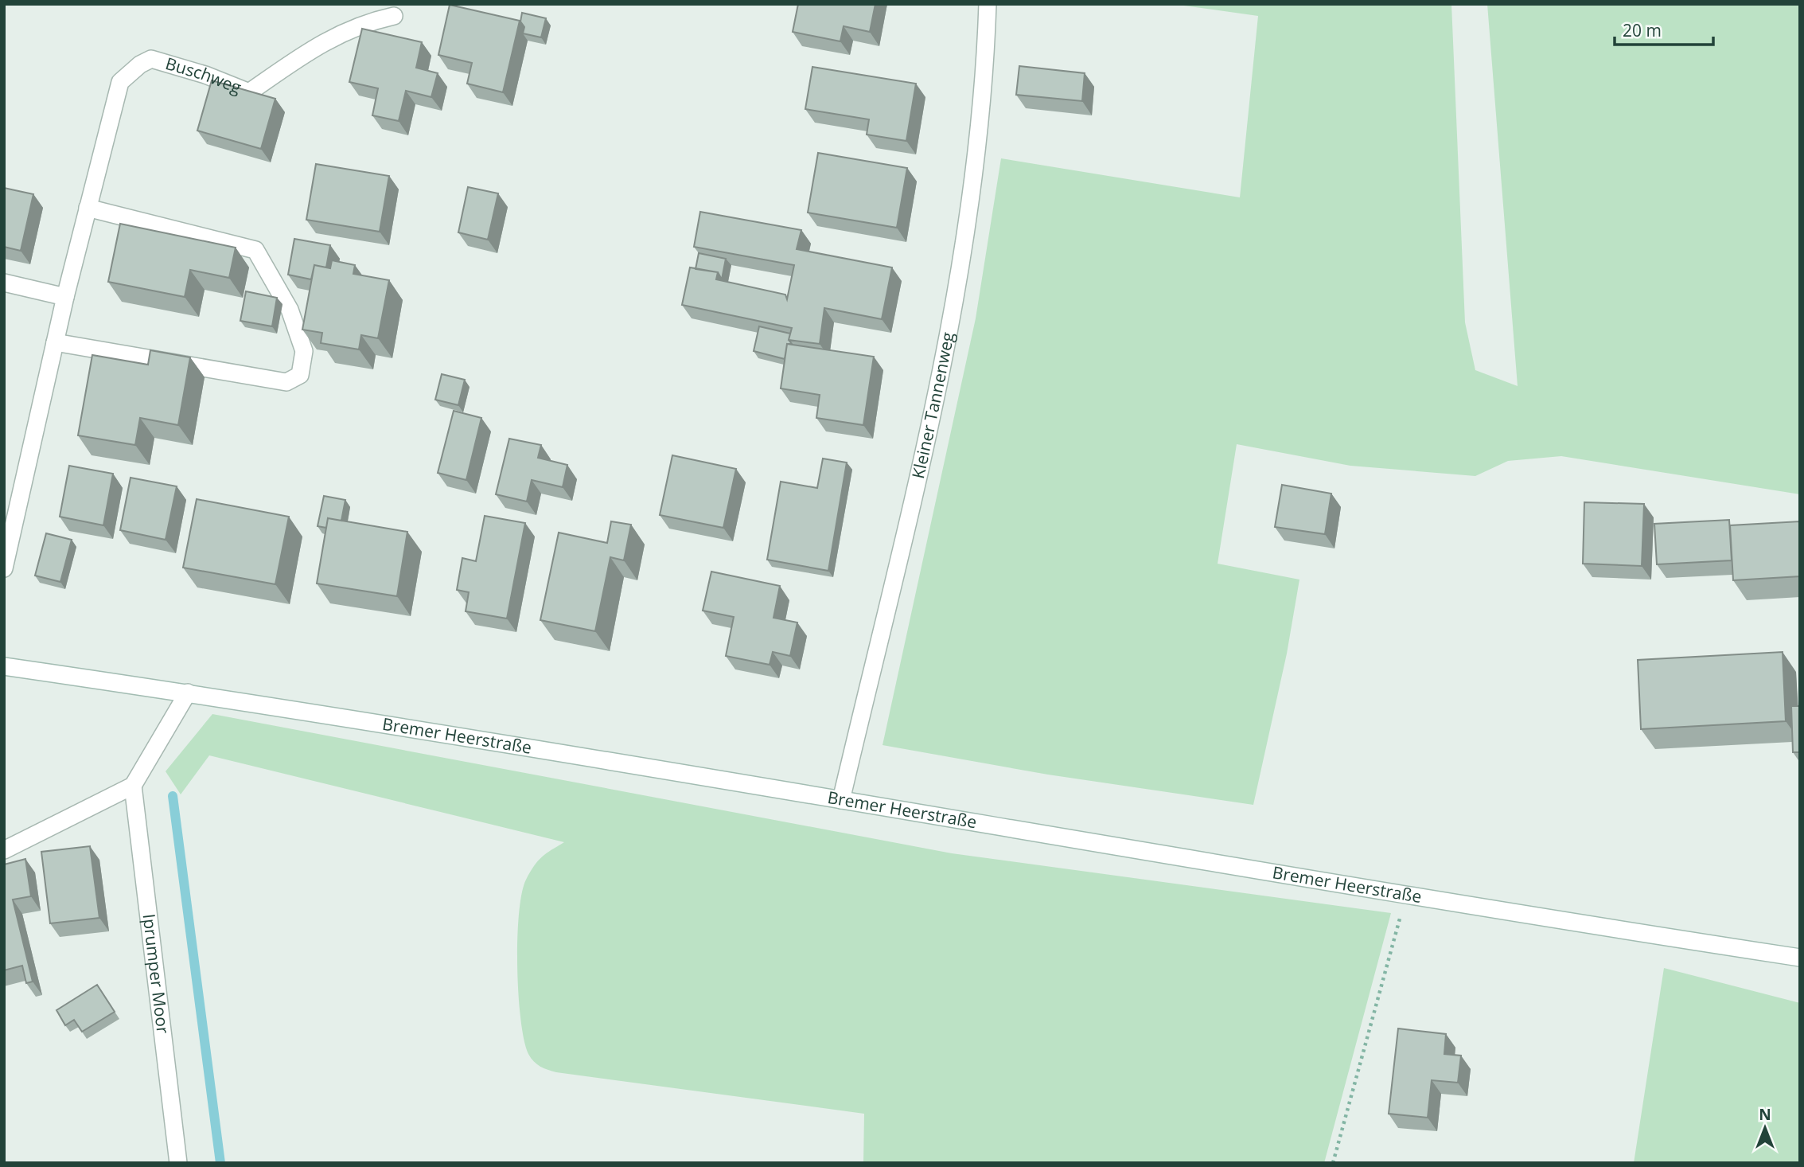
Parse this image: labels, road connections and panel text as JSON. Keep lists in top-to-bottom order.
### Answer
{
  "streets": {
    "street": [
      "Buschweg",
      "Kleiner Tannenweg",
      "Bremer Heerstraße",
      "Iprumper Moor"
    ]
  },
  "crossings": [
    ["Kleiner Tannenweg", "Bremer Heerstraße"]
  ],
  "scale_bar": "20 m",
  "north": "top"
}
